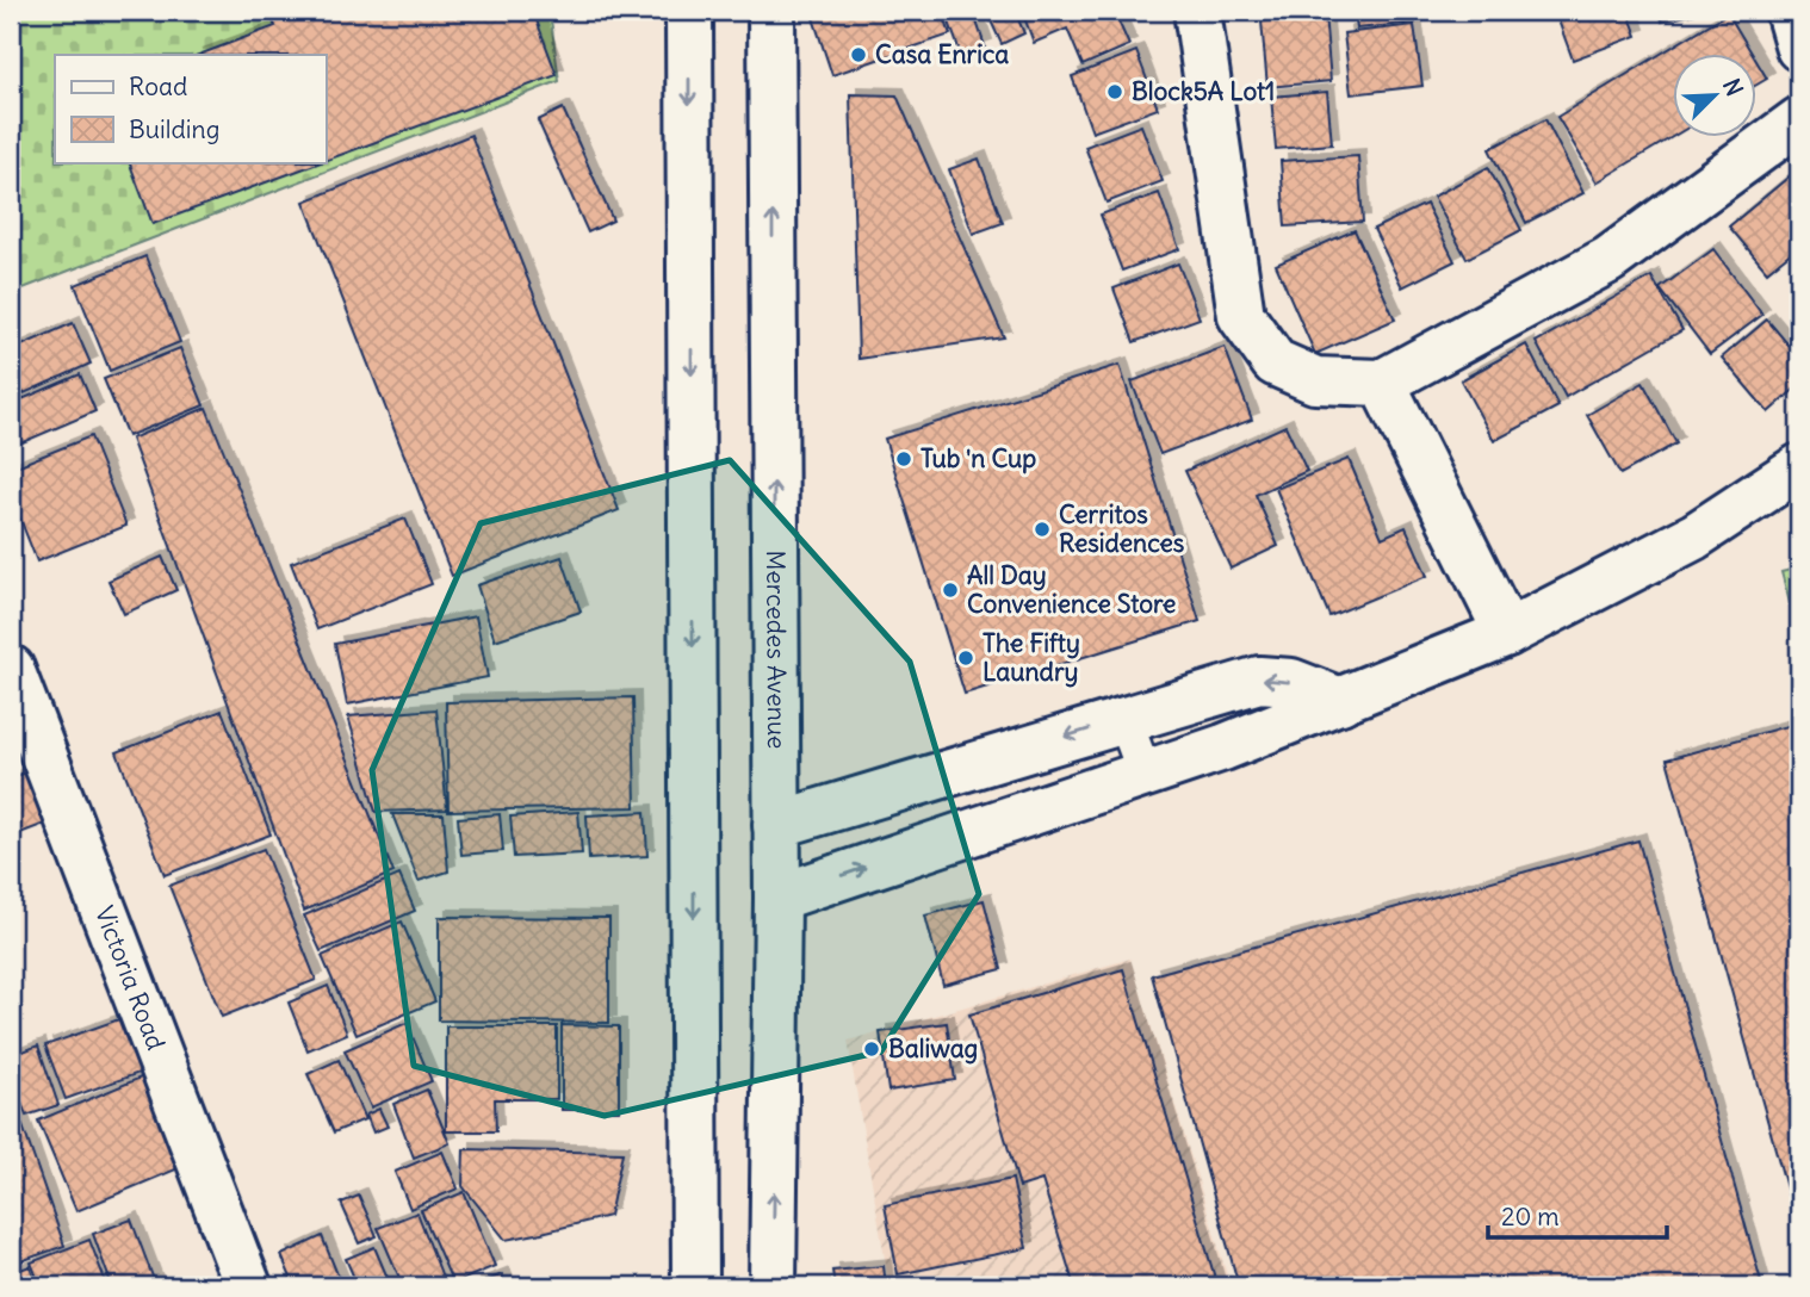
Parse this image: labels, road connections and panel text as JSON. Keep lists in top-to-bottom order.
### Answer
{
  "streets": {
    "street": ["Mercedes Avenue", "Victoria Road"]
  },
  "places": [
    "Casa Enrica",
    "Block5A Lot1",
    "Tub 'n Cup",
    "Cerritos Residences",
    "All Day Convenience Store",
    "The Fifty Laundry",
    "Baliwag"
  ],
  "legend": ["Road", "Building"],
  "scale_bar": "20 m",
  "north": "top right"
}
